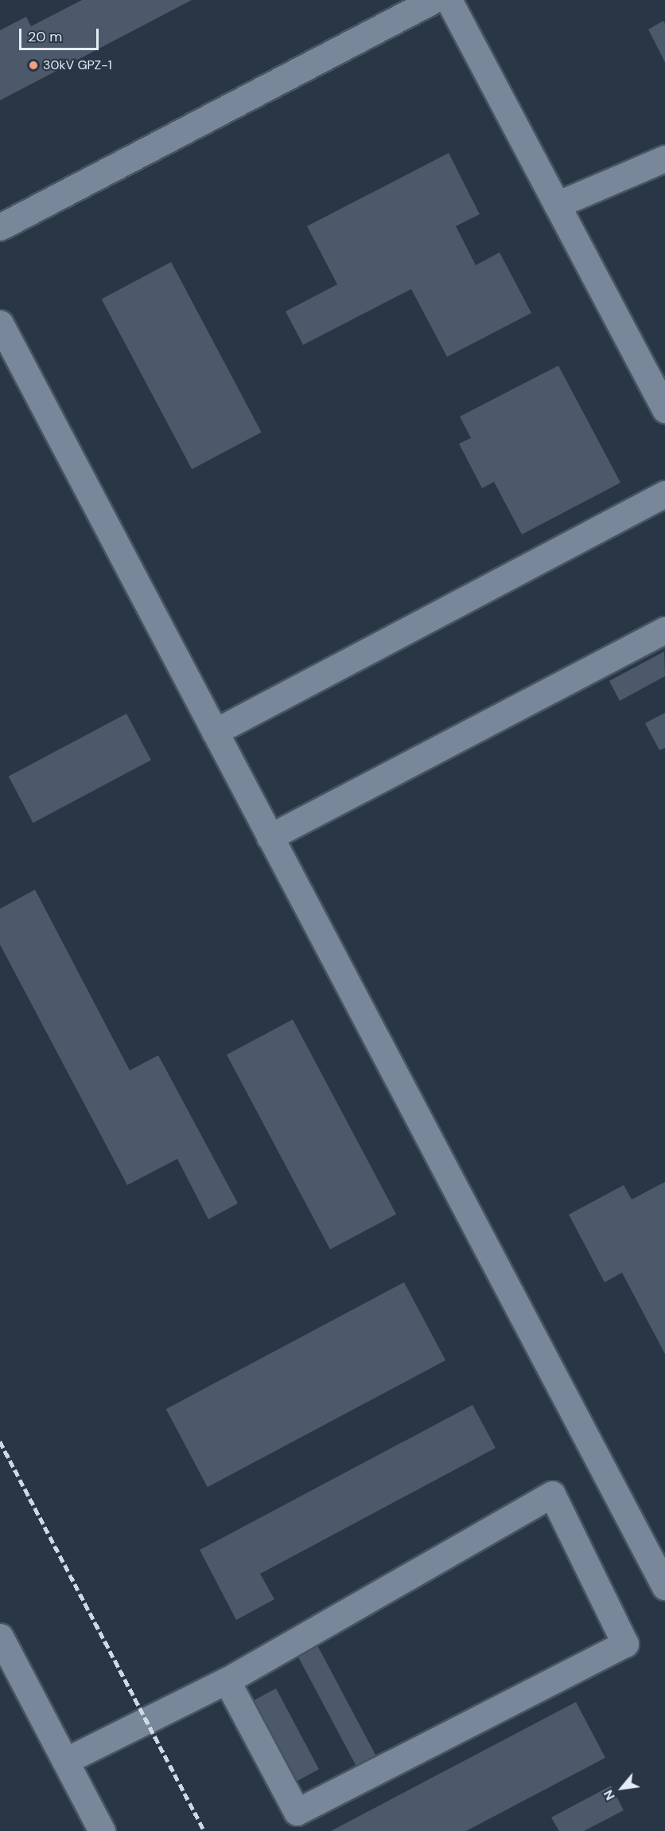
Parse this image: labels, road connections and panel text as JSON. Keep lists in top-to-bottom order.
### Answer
{
  "places": ["30kV GPZ-1"],
  "scale_bar": "20 m",
  "north": "bottom left"
}
